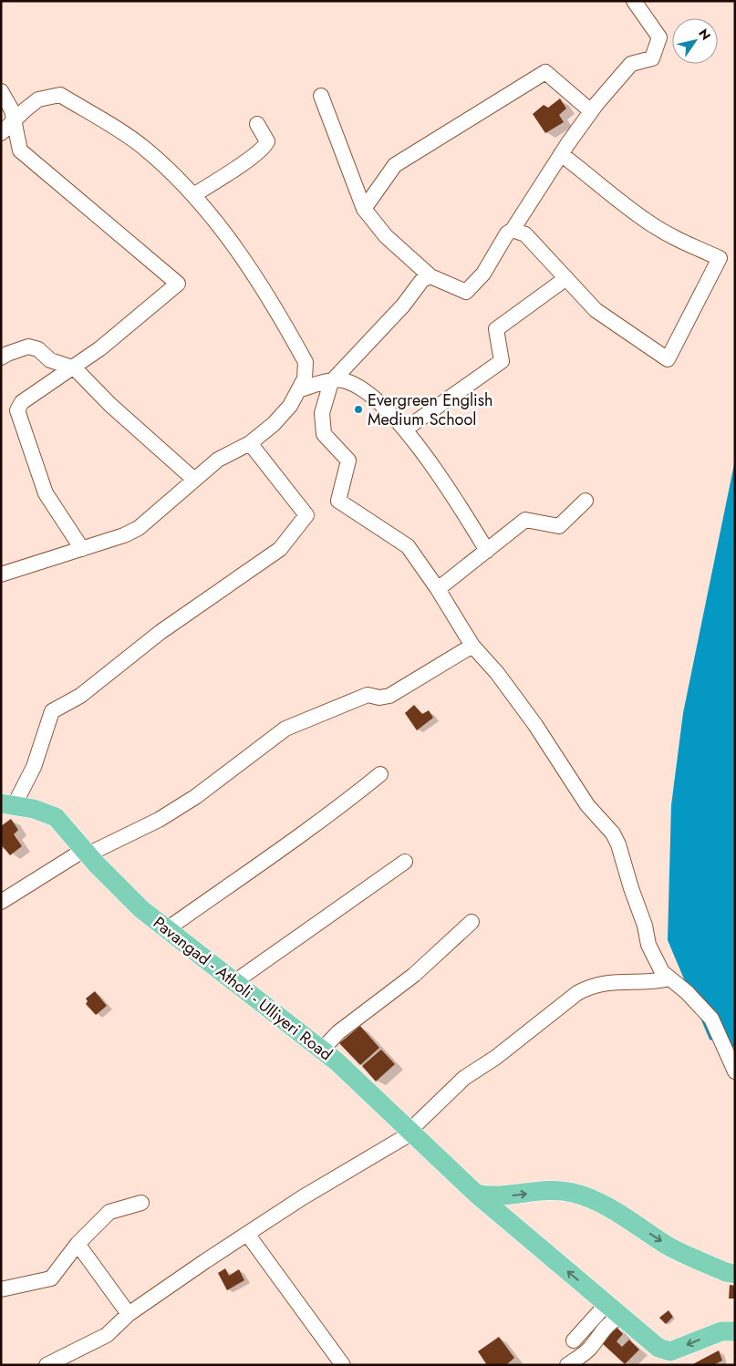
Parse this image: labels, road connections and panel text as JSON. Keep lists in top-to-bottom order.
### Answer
{
  "streets": {
    "main road": ["Pavangad - Atholi - Ulliyeri Road"]
  },
  "places": ["Evergreen English Medium School"],
  "north": "top right"
}
